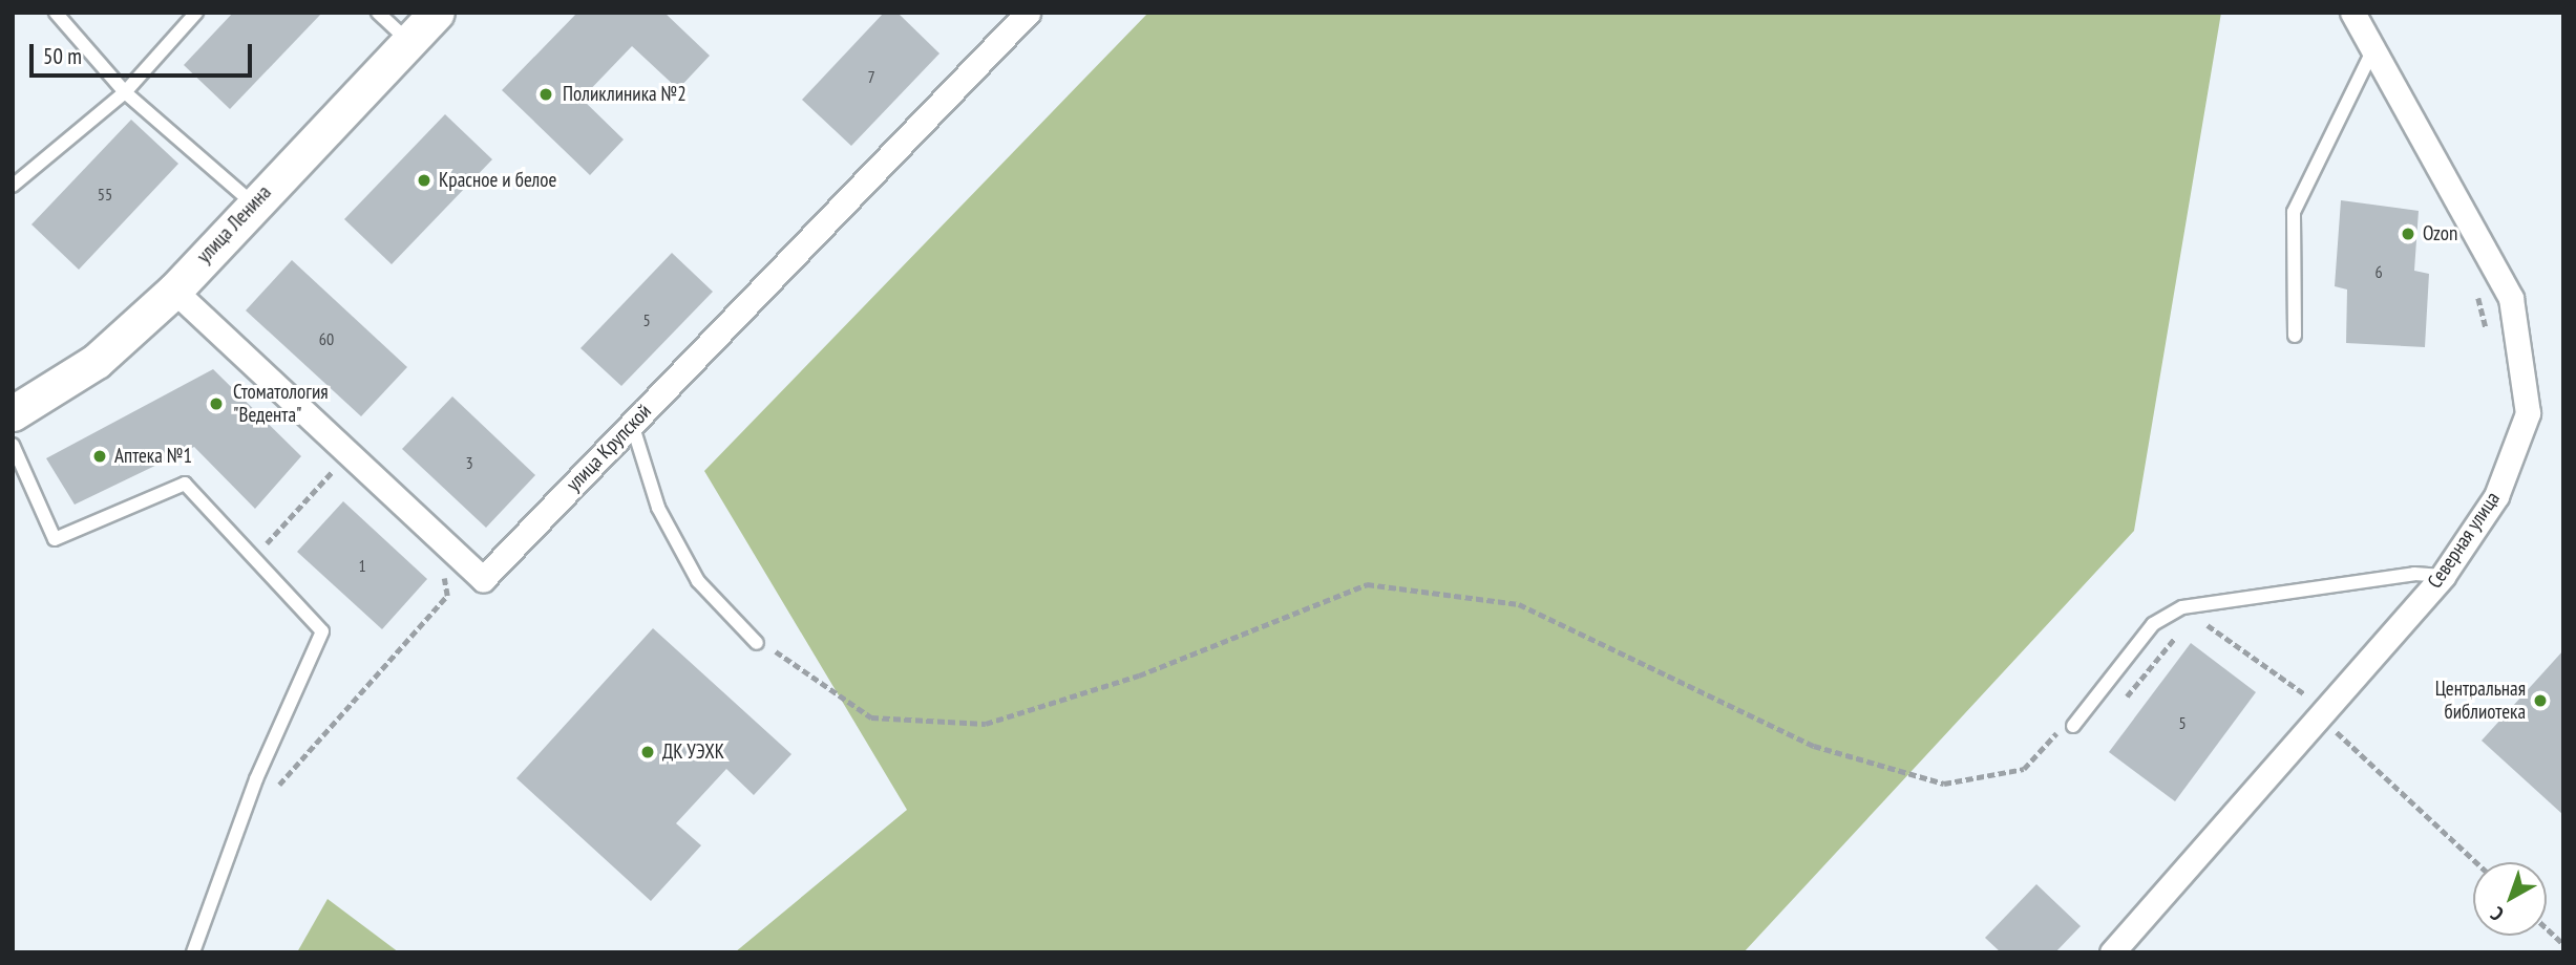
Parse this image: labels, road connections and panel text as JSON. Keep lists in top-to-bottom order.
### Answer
{
  "streets": {
    "main road": ["улица Ленина"],
    "street": ["улица Крупской", "Северная улица"]
  },
  "crossings": [
    ["улица Ленина", "улица Крупской"]
  ],
  "places": [
    "Поликлиника №2",
    "Красное и белое",
    "Ozon",
    "Стоматология \"Ведента\"",
    "Аптека №1",
    "Центральная библиотека",
    "ДК УЭХК"
  ],
  "house_numbers": [
    "7",
    "55",
    "6",
    "5",
    "60",
    "3",
    "1",
    "5"
  ],
  "scale_bar": "50 m",
  "north": "bottom left"
}
